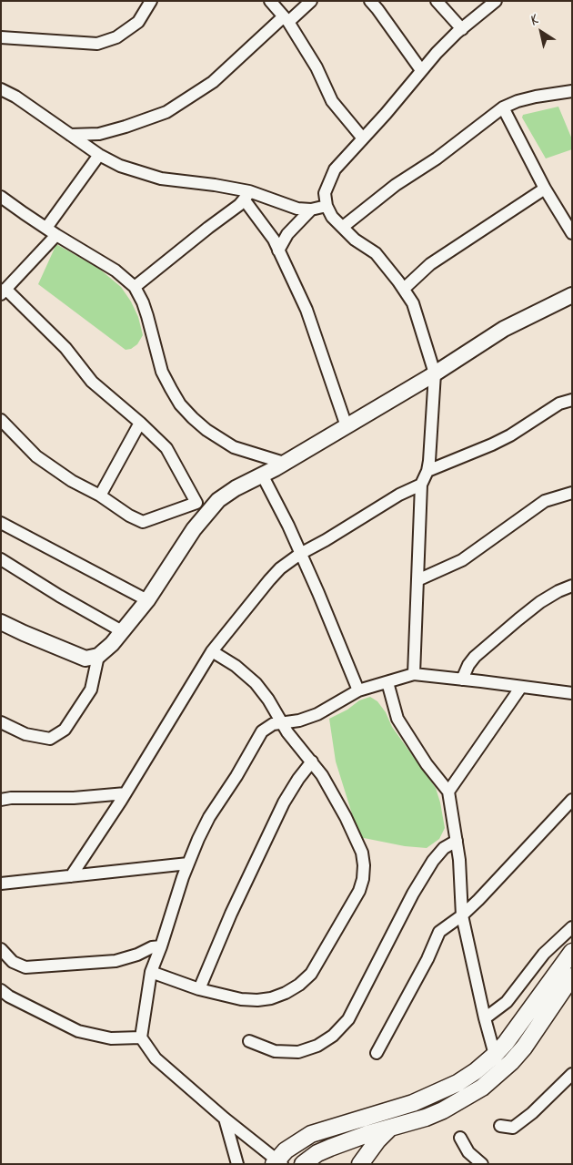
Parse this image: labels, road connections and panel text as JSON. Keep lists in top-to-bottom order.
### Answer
{
  "north": "top left"
}
